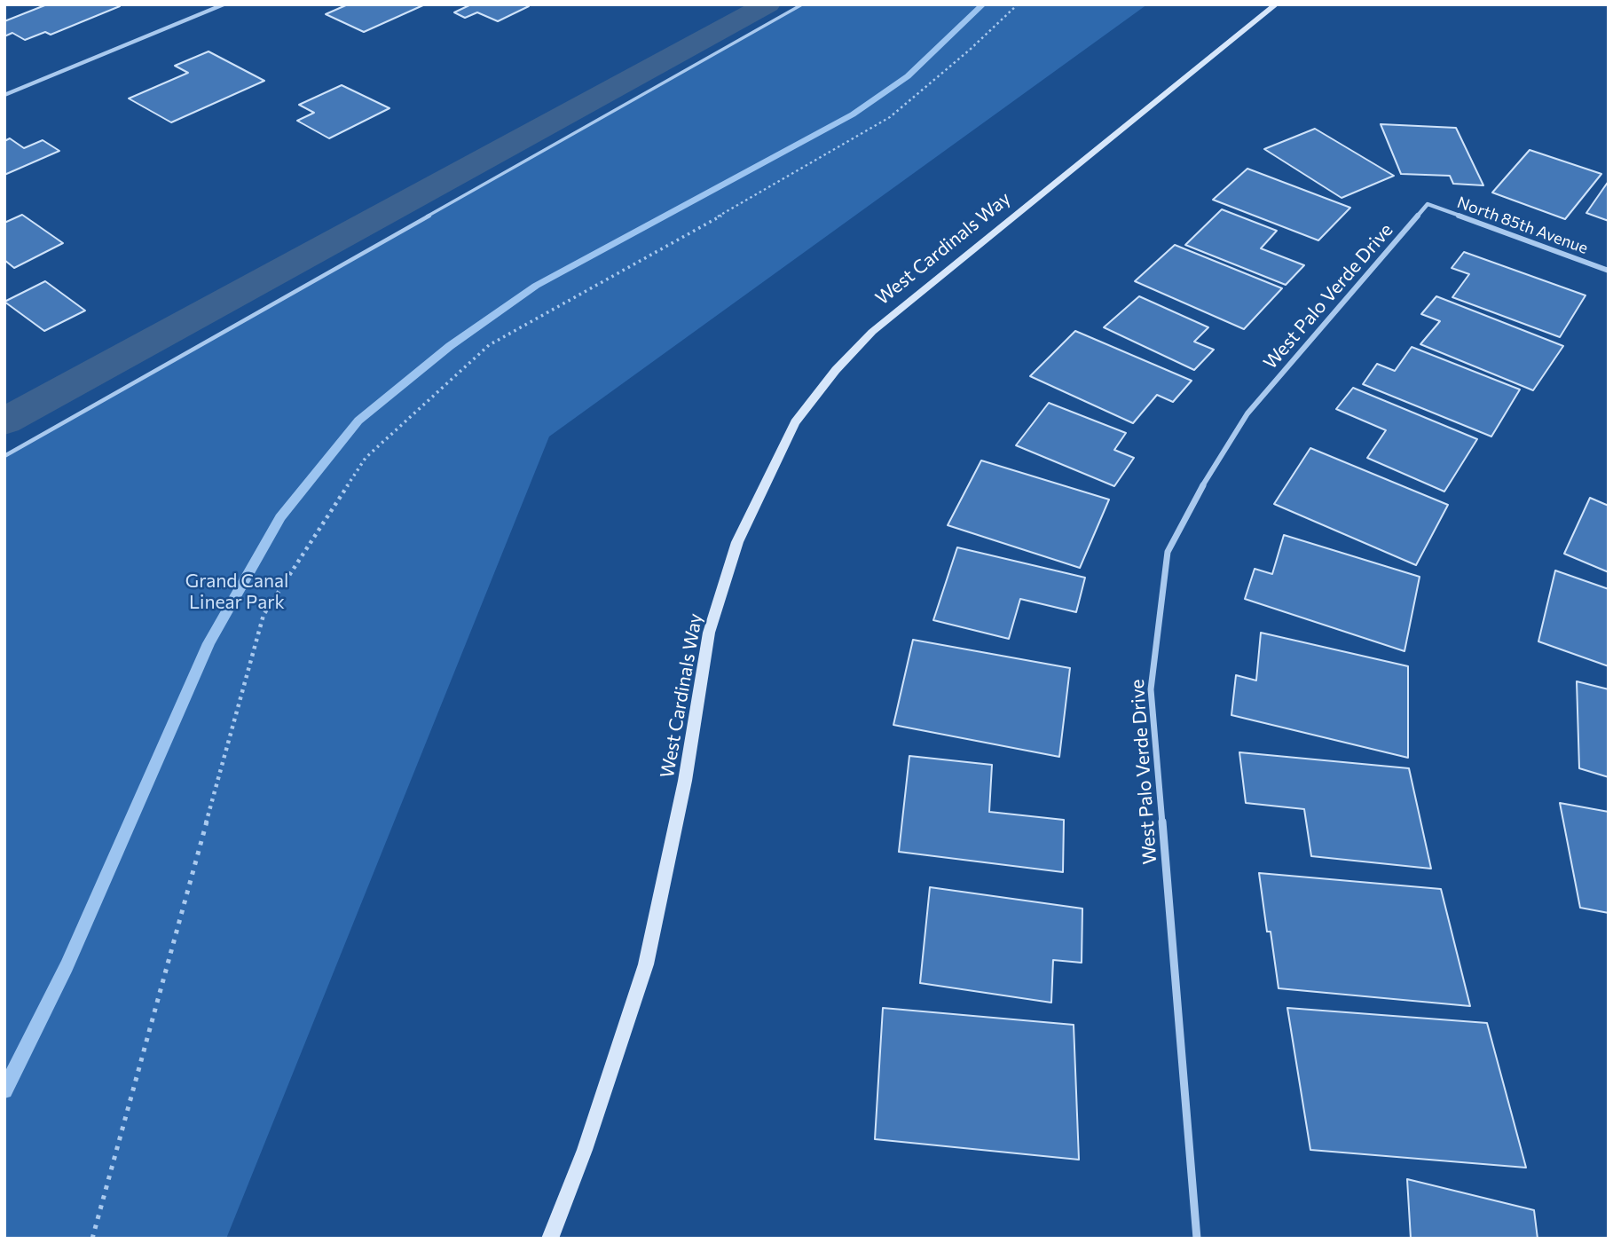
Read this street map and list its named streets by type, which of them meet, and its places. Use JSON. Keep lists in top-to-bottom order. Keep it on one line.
{"streets":{"main road":["West Cardinals Way"],"street":["North 85th Avenue","West Palo Verde Drive"]},"crossings":[["North 85th Avenue","West Palo Verde Drive"]],"parks":["Grand Canal Linear Park"]}
